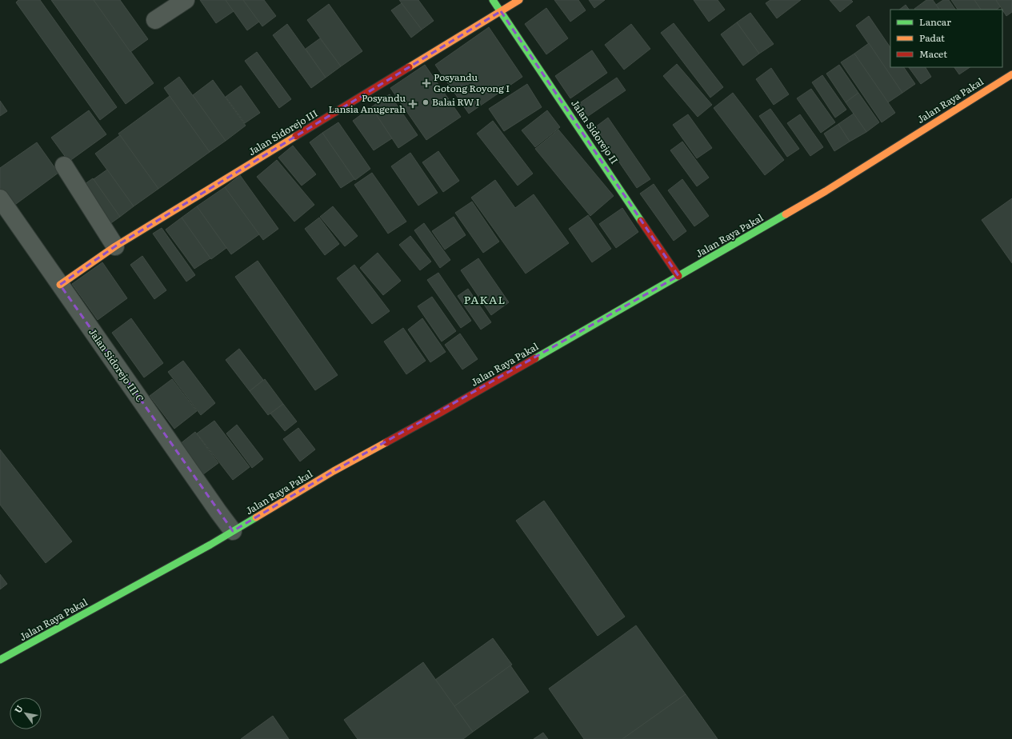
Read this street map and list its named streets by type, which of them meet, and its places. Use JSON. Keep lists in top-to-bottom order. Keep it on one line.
{"streets":{"main road":["Jalan Raya Pakal","Jalan Sidorejo II","Jalan Sidorejo III"],"street":["Jalan Sidorejo III C"]},"crossings":[["Jalan Raya Pakal","Jalan Sidorejo II"],["Jalan Raya Pakal","Jalan Sidorejo III C"],["Jalan Sidorejo II","Jalan Sidorejo III"],["Jalan Sidorejo III","Jalan Sidorejo III C"]],"districts":["PAKAL"],"places":{"health":["Posyandu Gotong Royong I","Posyandu Lansia Anugerah"],"other":["Balai RW I"]},"legend":["Lancar","Padat","Macet"],"north":"top left"}
